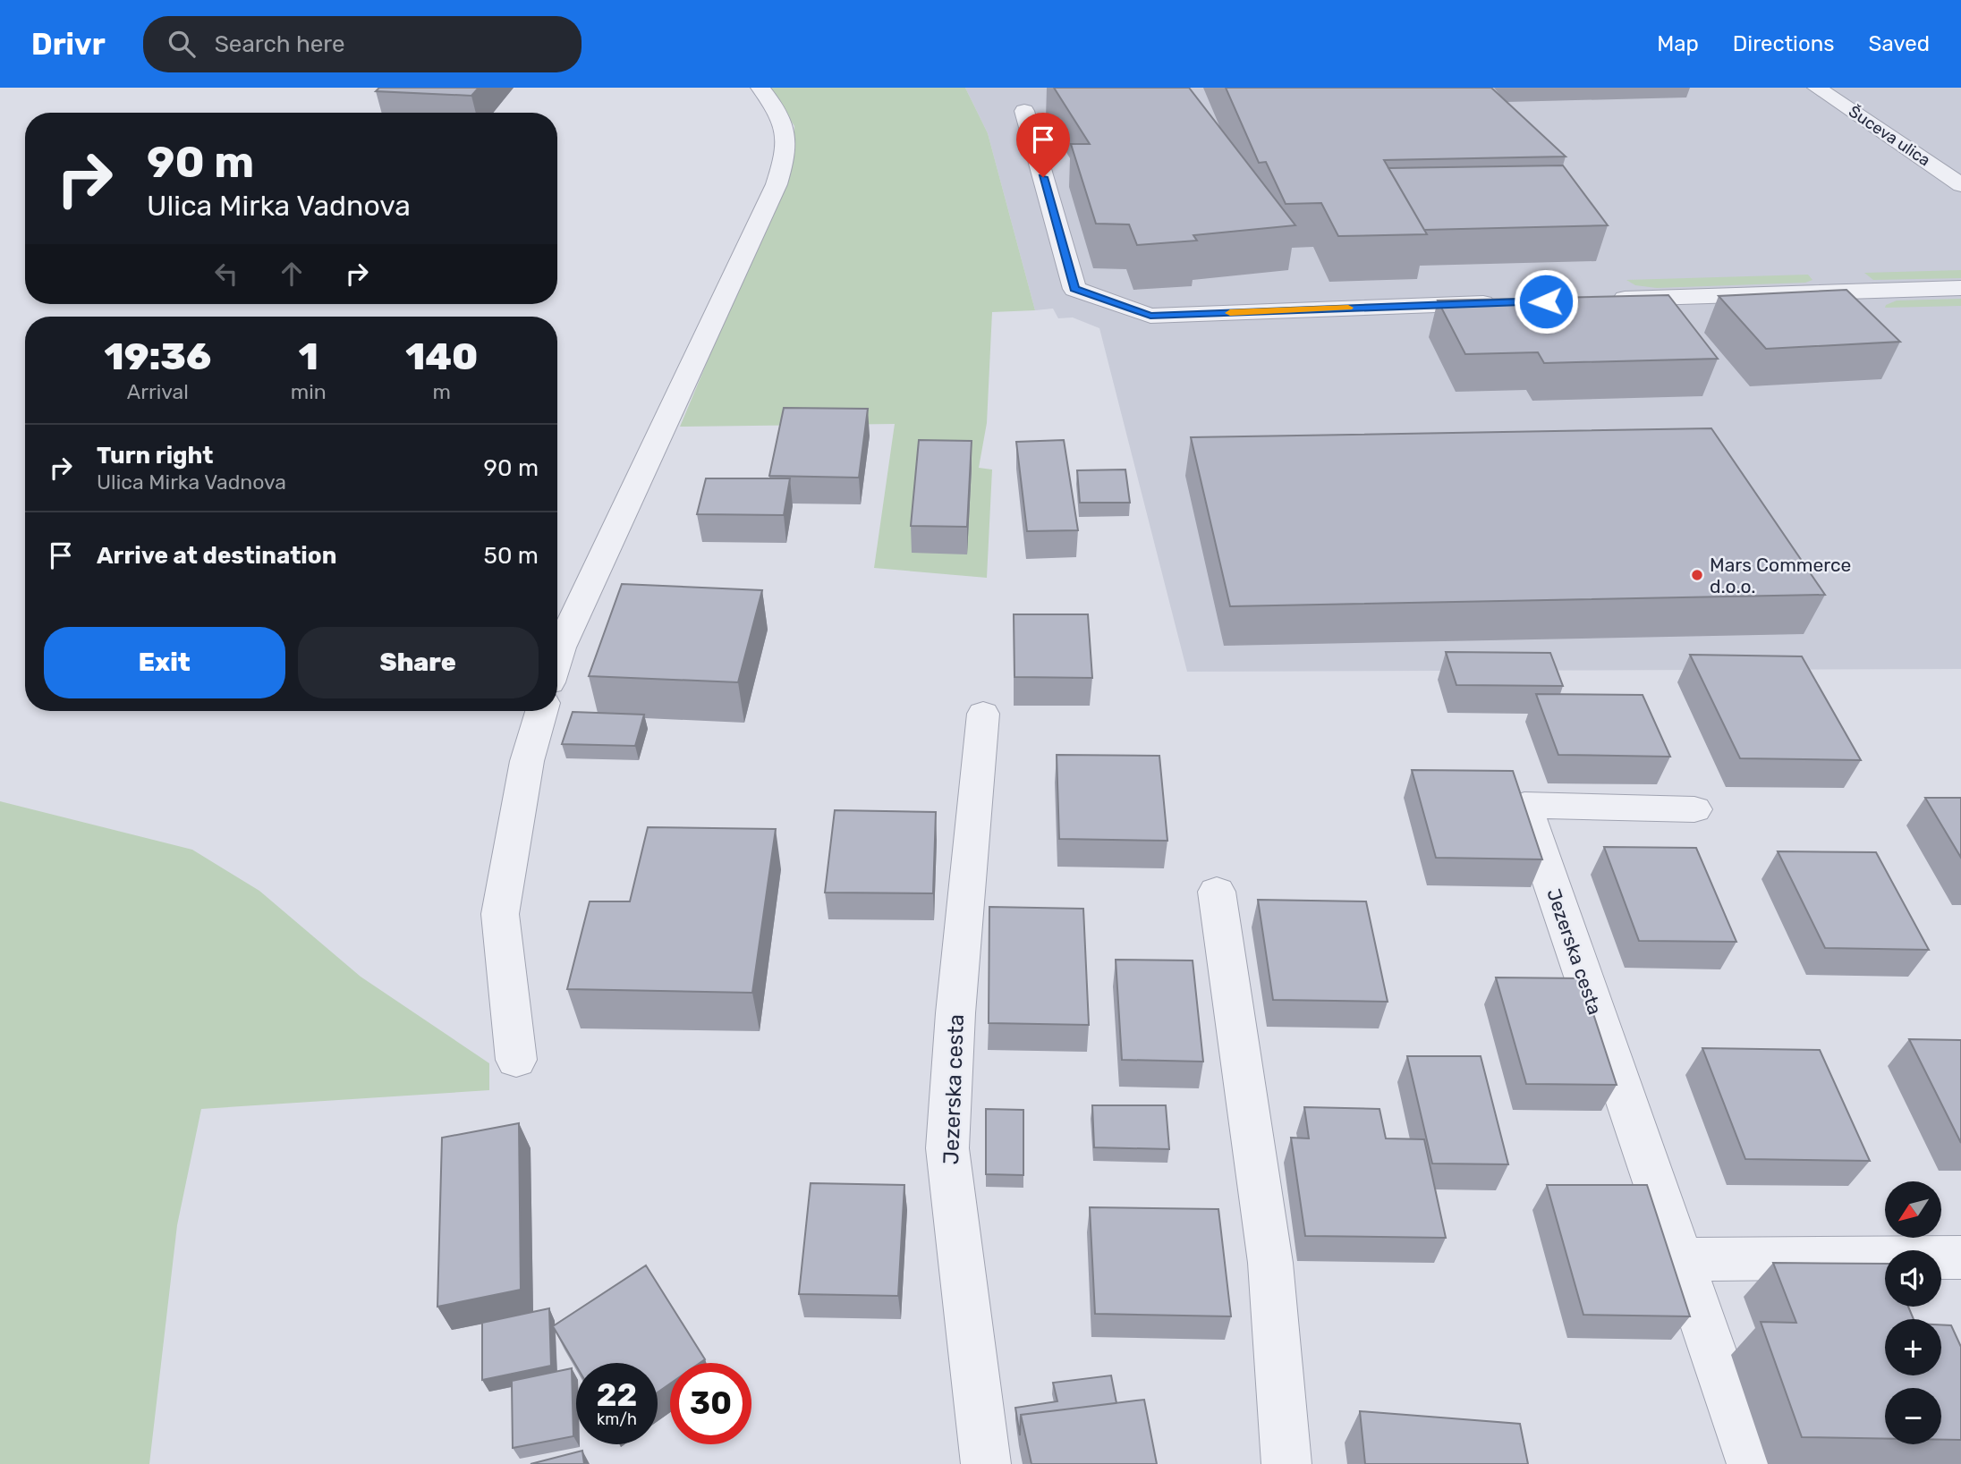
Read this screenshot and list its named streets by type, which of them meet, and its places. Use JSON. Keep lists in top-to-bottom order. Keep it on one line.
{"streets":{"street":["Šuceva ulica","Jezerska cesta"]},"places":["Mars Commerce d.o.o."],"north":"bottom left","page":{"header":"Drivr","search":"Search here","nav":["Map","Directions","Saved"],"turn":["90 m","Ulica Mirka Vadnova"],"eta":["19:36","Arrival","1","min","140","m"],"list":[{"name":"Turn right","note":"Ulica Mirka Vadnova","value":"90 m"},{"name":"Arrive at destination","value":"50 m"}],"buttons":["Exit","Share"],"map_buttons":["+","−"],"speed":"22 km/h","limit":"30"}}
